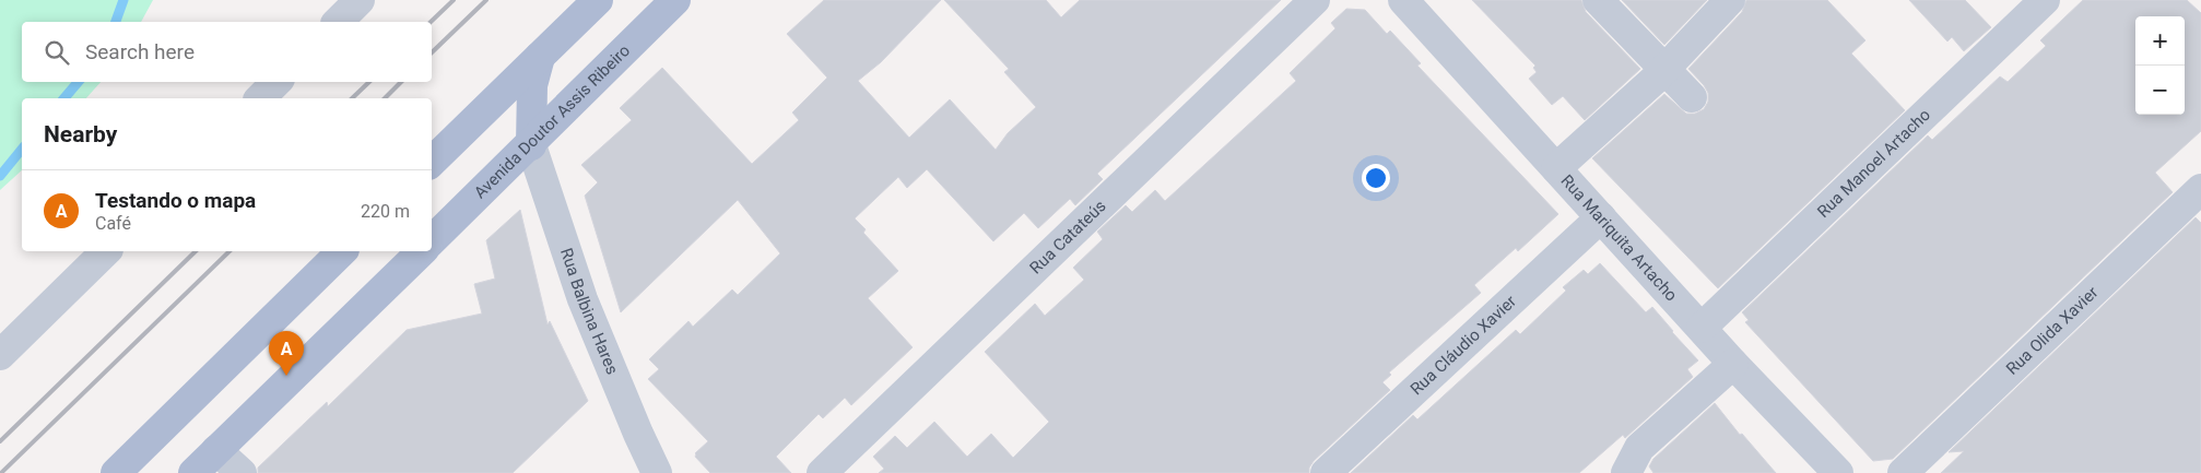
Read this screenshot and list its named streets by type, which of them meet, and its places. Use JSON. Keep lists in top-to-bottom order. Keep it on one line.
{"streets":{"main road":["Avenida Doutor Assis Ribeiro"],"street":["Rua Manoel Artacho","Rua Catateús","Rua Mariquita Artacho","Rua Balbina Hares","Rua Olida Xavier","Rua Cláudio Xavier"]},"crossings":[["Avenida Doutor Assis Ribeiro","Rua Balbina Hares"],["Rua Manoel Artacho","Rua Mariquita Artacho"],["Rua Mariquita Artacho","Rua Cláudio Xavier"]],"page":{"map_buttons":["+","−"],"search":"Search here","heading":"Nearby","list":[{"mark":"A","name":"Testando o mapa","note":"Café","value":"220 m"}],"pins":"A"}}
